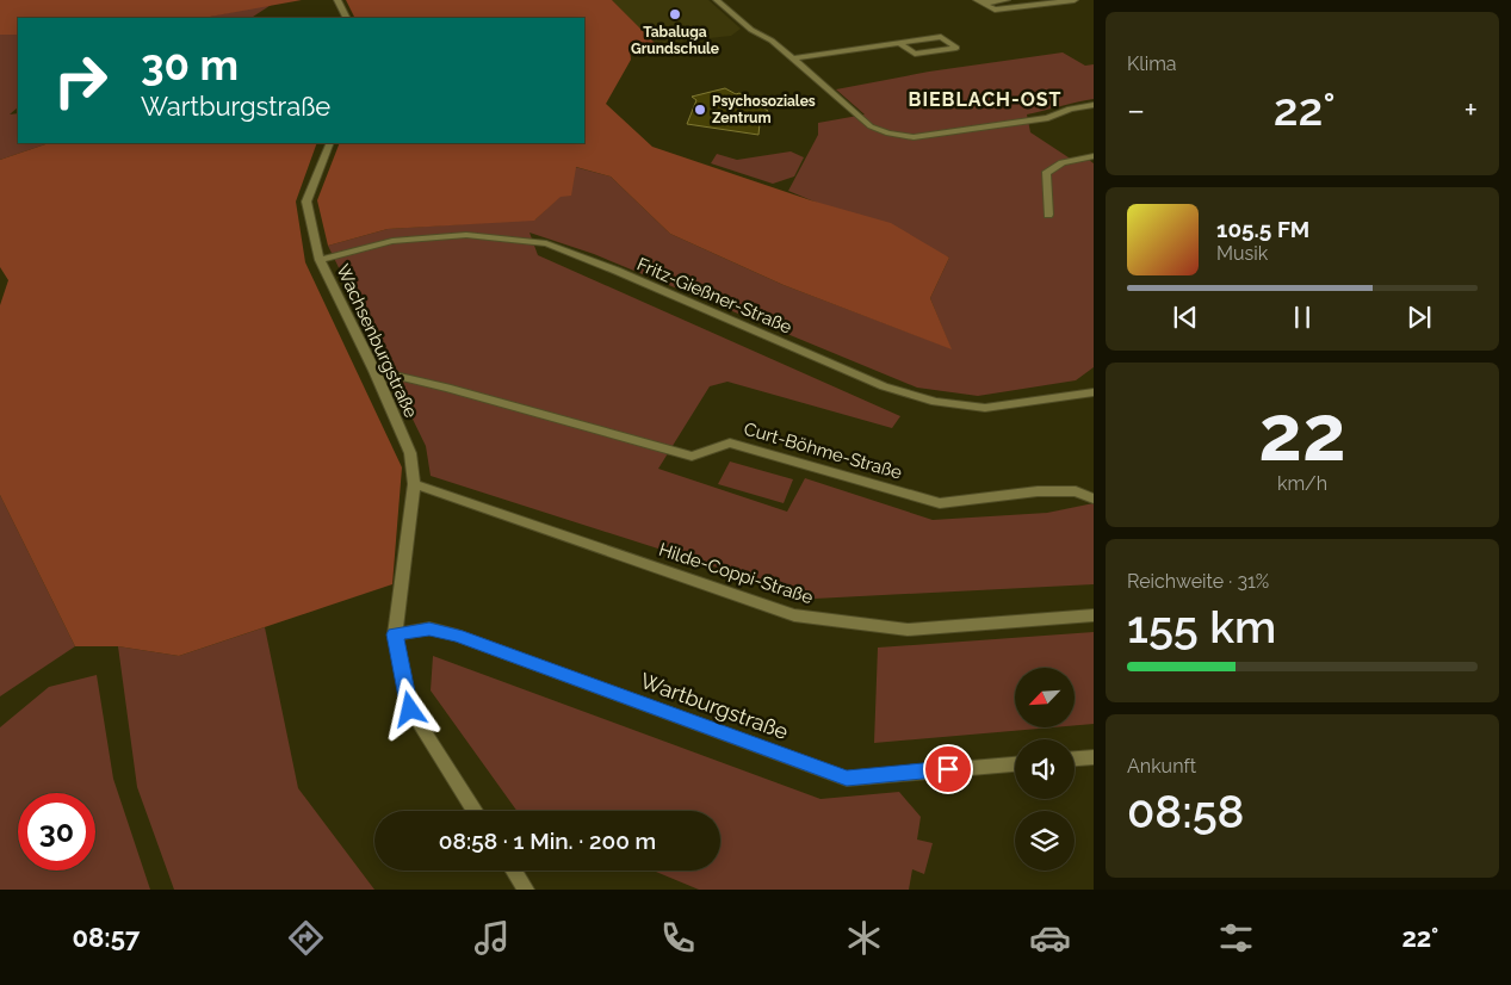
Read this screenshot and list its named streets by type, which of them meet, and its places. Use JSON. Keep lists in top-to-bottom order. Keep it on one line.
{"streets":{"street":["Fritz-Gießner-Straße","Wachsenburgstraße","Curt-Böhme-Straße","Hilde-Coppi-Straße","Wartburgstraße"]},"crossings":[["Fritz-Gießner-Straße","Wachsenburgstraße"],["Wachsenburgstraße","Curt-Böhme-Straße"],["Wachsenburgstraße","Hilde-Coppi-Straße"],["Wachsenburgstraße","Wartburgstraße"]],"districts":["BIEBLACH-OST"],"places":["Tabaluga Grundschule","Psychosoziales Zentrum"],"north":"bottom left","page":{"tile":["Klima",["22","km/h"],["Reichweite · 31%","155 km"],["Ankunft","08:58"]],"turn":["30 m","Wartburgstraße"],"heat":["−","22°","+"],"song":["105.5 FM","Musik"],"limit":"30","trip":"08:58 · 1 Min. · 200 m","tabs":["08:57","22°"]}}
